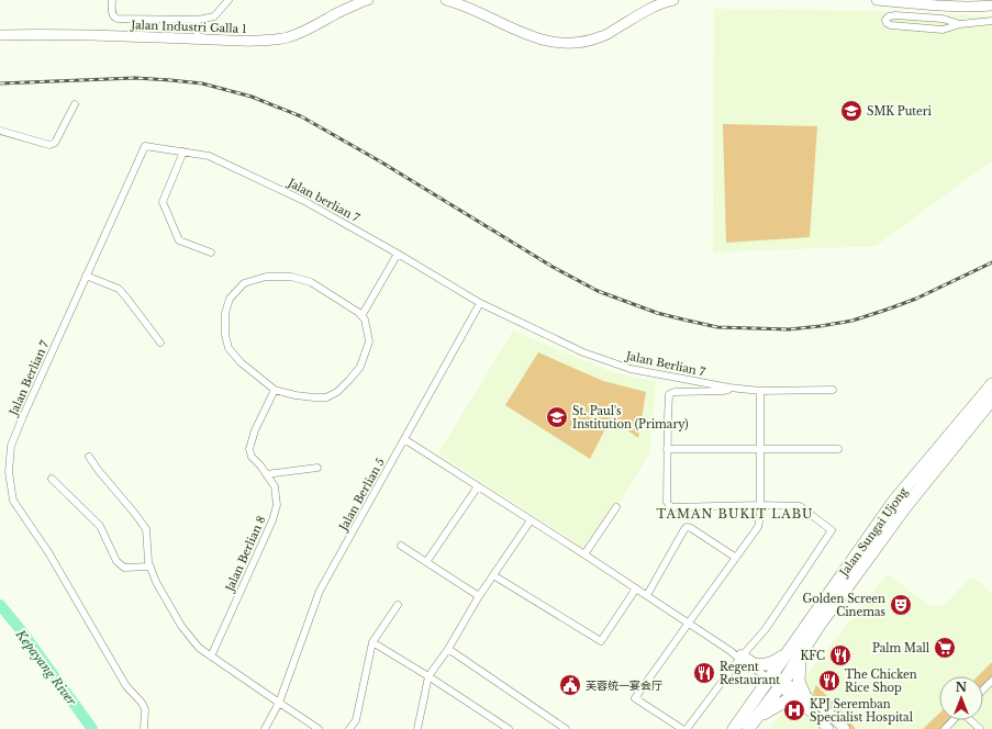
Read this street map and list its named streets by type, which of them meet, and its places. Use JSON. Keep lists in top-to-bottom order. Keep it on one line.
{"streets":{"highway":["Jalan Sungai Ujong"],"main road":["Jalan Industri Galla 1"],"street":["Jalan berlian 7","Jalan Berlian 7","Jalan Berlian 5","Jalan Berlian 8"]},"crossings":[["Jalan berlian 7","Jalan Berlian 7"],["Jalan berlian 7","Jalan Berlian 5"],["Jalan Berlian 7","Jalan Berlian 5"]],"districts":["TAMAN BUKIT LABU"],"water":["Kepayang River"],"places":{"school or university":["SMK Puteri","St. Paul's Institution (Primary)"],"theatre":["Golden Screen Cinemas"],"supermarket":["Palm Mall"],"restaurant":["KFC","Regent Restaurant","The Chicken Rice Shop"],"public building":["芙蓉统一宴会厅"],"hospital":["KPJ Seremban Specialist Hospital"]},"north":"top"}
